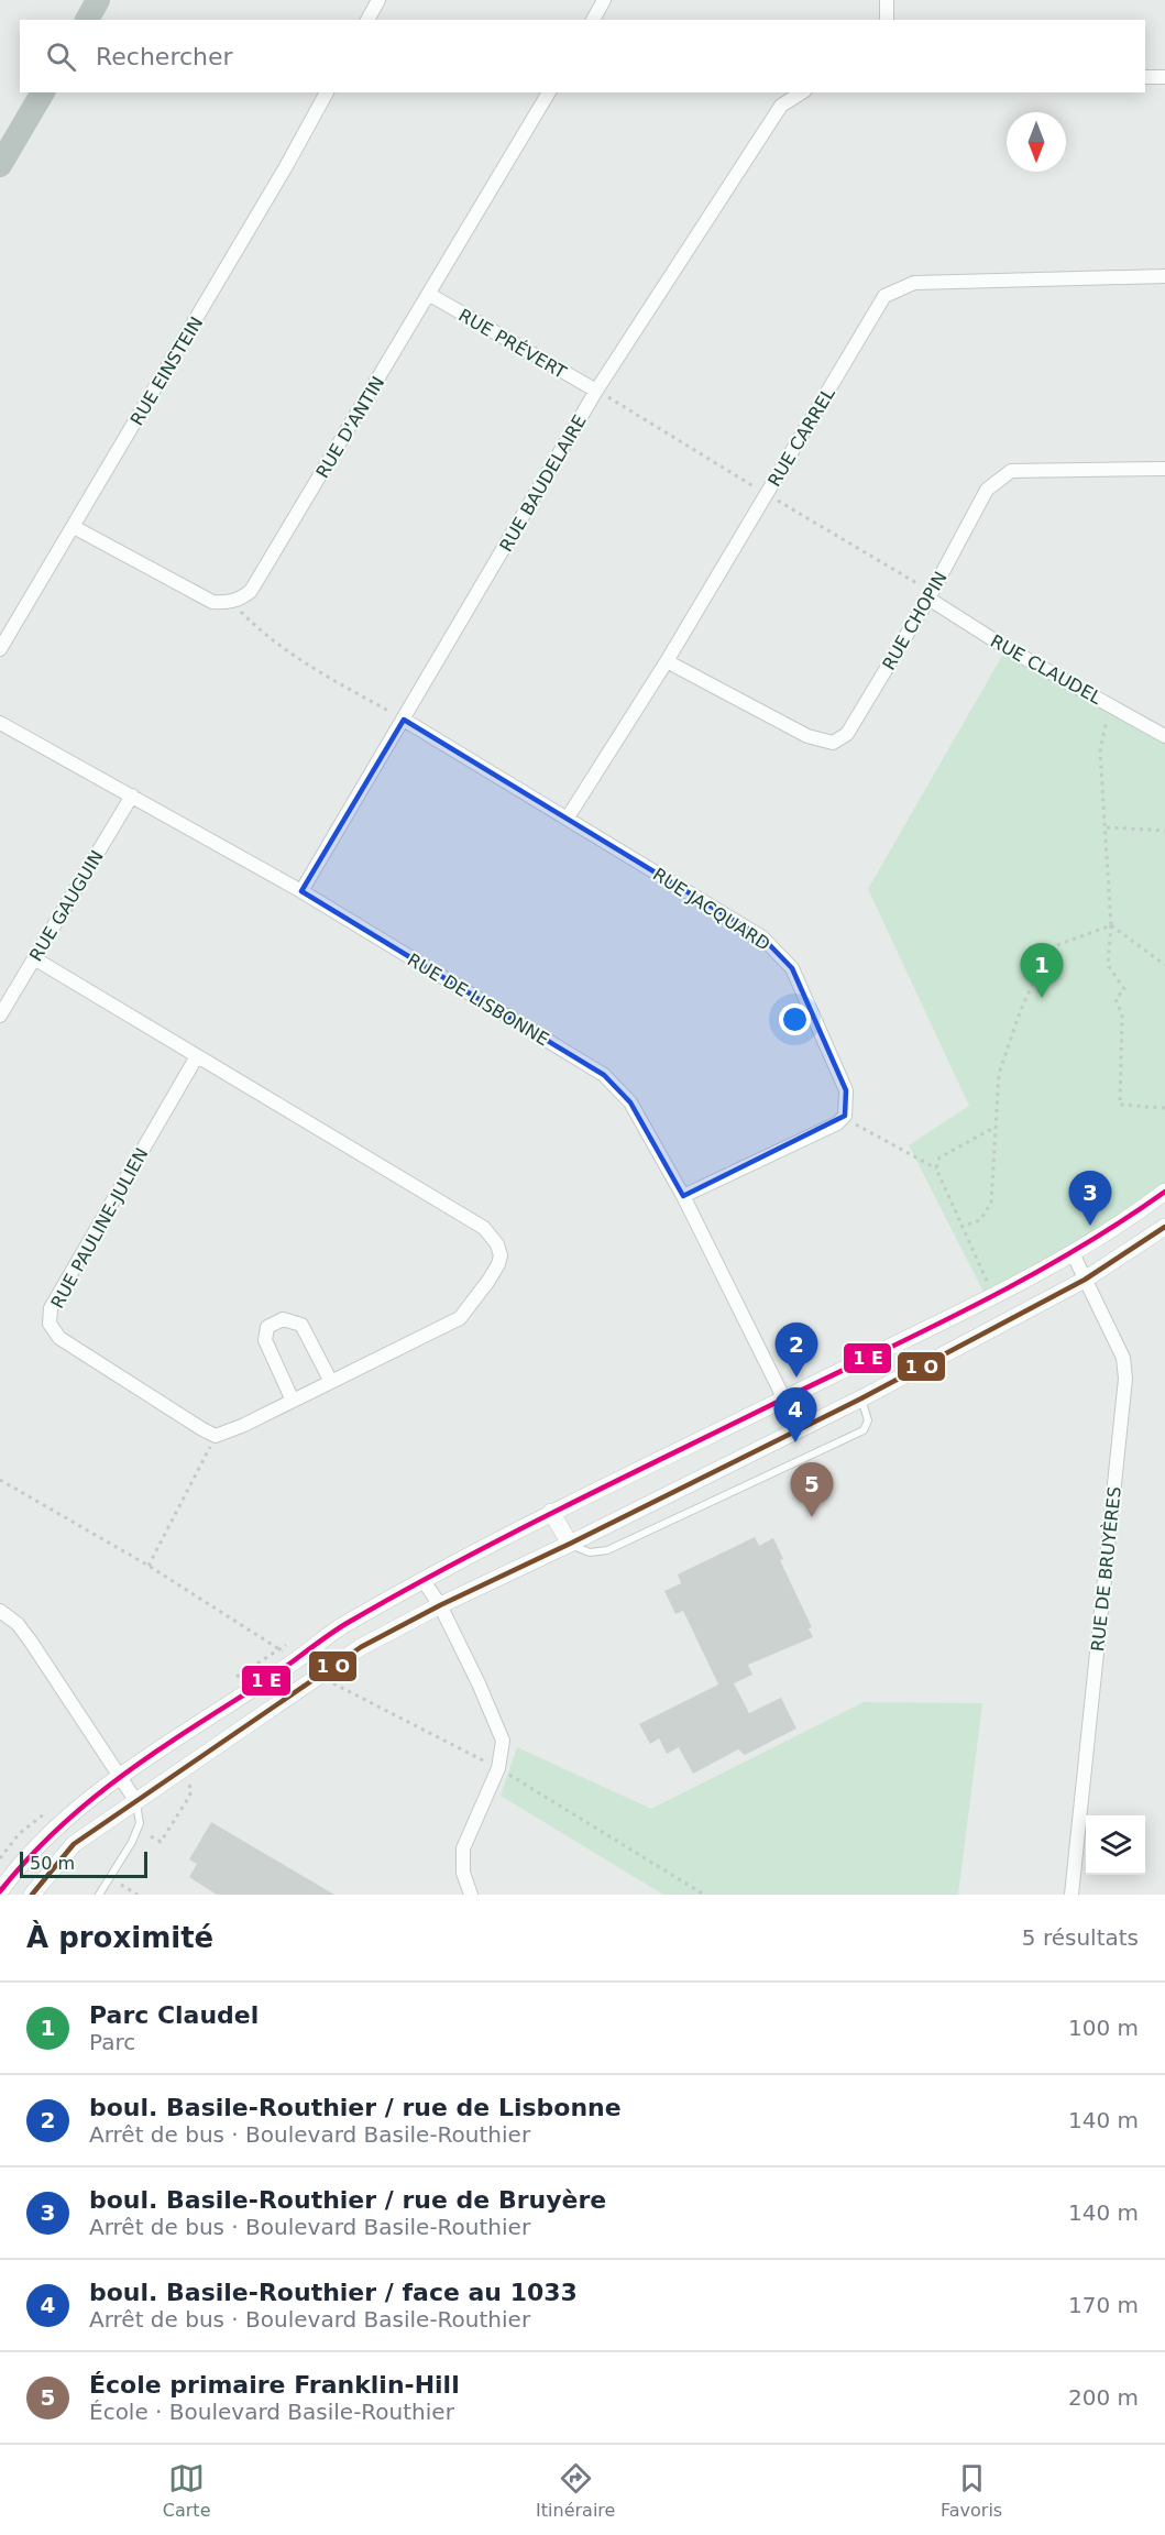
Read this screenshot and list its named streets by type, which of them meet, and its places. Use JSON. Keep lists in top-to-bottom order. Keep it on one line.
{"streets":{"street":["RUE PRÉVERT","RUE EINSTEIN","RUE D'ANTIN","RUE CARREL","RUE BAUDELAIRE","RUE CHOPIN","RUE CLAUDEL","RUE GAUGUIN","RUE JACQUARD","RUE DE LISBONNE","RUE PAULINE-JULIEN","RUE DE BRUYÈRES"]},"crossings":[["RUE PRÉVERT","RUE D'ANTIN"],["RUE PRÉVERT","RUE BAUDELAIRE"],["RUE CARREL","RUE CHOPIN"],["RUE CARREL","RUE JACQUARD"],["RUE BAUDELAIRE","RUE JACQUARD"],["RUE BAUDELAIRE","RUE DE LISBONNE"],["RUE CHOPIN","RUE CLAUDEL"],["RUE GAUGUIN","RUE DE LISBONNE"]],"scale_bar":"50 m","north":"bottom","page":{"search":"Rechercher","pins":["1","3","2","4","5"],"scale":"50 m","heading":["À proximité","5 résultats"],"list":[{"mark":"1","name":"Parc Claudel","note":"Parc","value":"100 m"},{"mark":"2","name":"boul. Basile-Routhier / rue de Lisbonne","note":"Arrêt de bus · Boulevard Basile-Routhier","value":"140 m"},{"mark":"3","name":"boul. Basile-Routhier / rue de Bruyère","note":"Arrêt de bus · Boulevard Basile-Routhier","value":"140 m"},{"mark":"4","name":"boul. Basile-Routhier / face au 1033","note":"Arrêt de bus · Boulevard Basile-Routhier","value":"170 m"},{"mark":"5","name":"École primaire Franklin-Hill","note":"École · Boulevard Basile-Routhier","value":"200 m"}],"nav":["Carte","Itinéraire","Favoris"]}}
